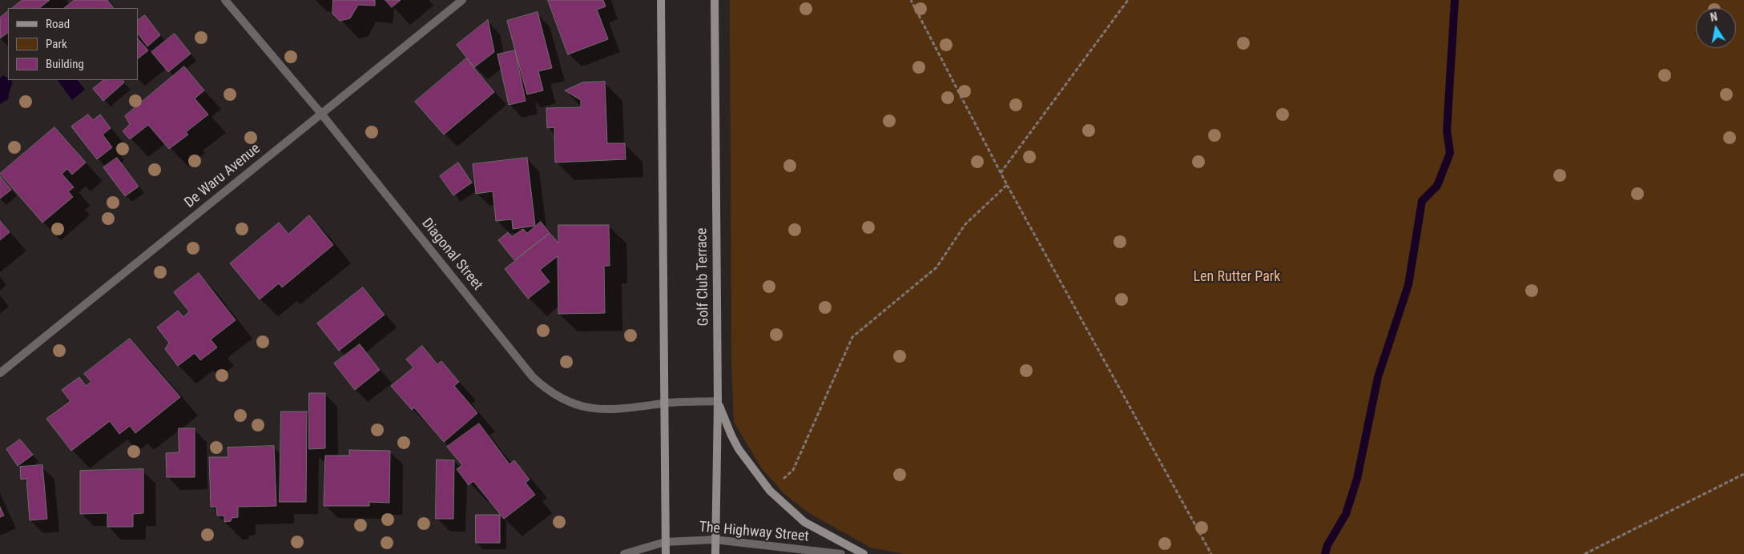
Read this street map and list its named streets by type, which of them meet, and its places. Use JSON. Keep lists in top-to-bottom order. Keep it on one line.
{"streets":{"street":["De Waru Avenue","Diagonal Street","Golf Club Terrace","The Highway Street"]},"crossings":[["De Waru Avenue","Diagonal Street"],["Diagonal Street","Golf Club Terrace"],["Golf Club Terrace","The Highway Street"]],"parks":["Len Rutter Park"],"legend":["Road","Park","Building"],"north":"top"}
